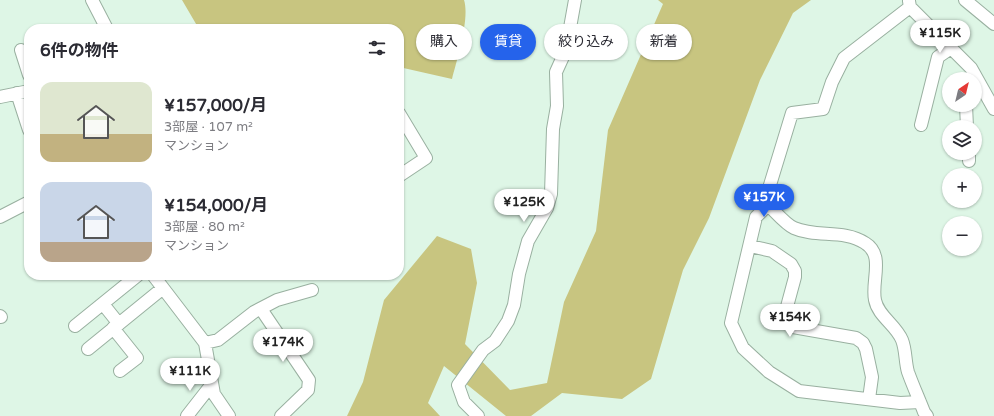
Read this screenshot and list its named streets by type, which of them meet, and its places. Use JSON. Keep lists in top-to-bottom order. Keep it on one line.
{"north":"top right","page":{"price":["¥115K","¥157K","¥125K","¥154K","¥174K","¥111K"],"chip":["購入","賃貸","絞り込み","新着"],"heading":"6件の物件","map_buttons":["+","−"],"list":[{"name":"¥157,000/月","note":"3部屋 · 107 m² · マンション"},{"name":"¥154,000/月","note":"3部屋 · 80 m² · マンション"}]}}
